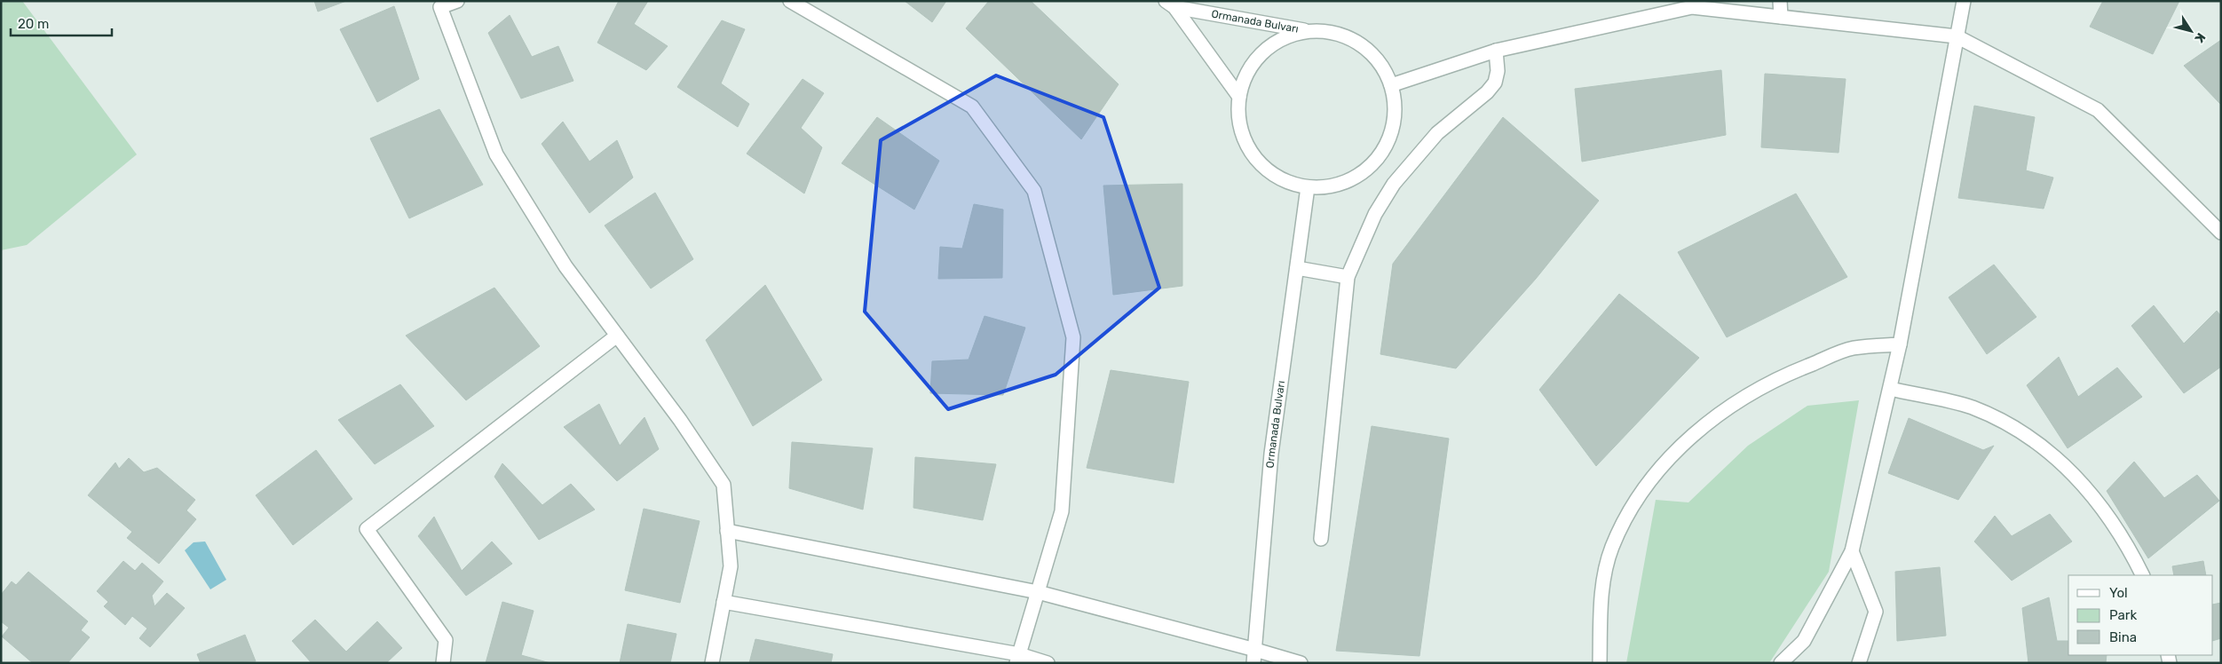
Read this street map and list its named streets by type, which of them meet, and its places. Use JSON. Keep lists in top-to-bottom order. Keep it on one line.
{"streets":{"street":["Ormanada Bulvarı"]},"legend":["Yol","Park","Bina"],"scale_bar":"20 m","north":"bottom right"}
